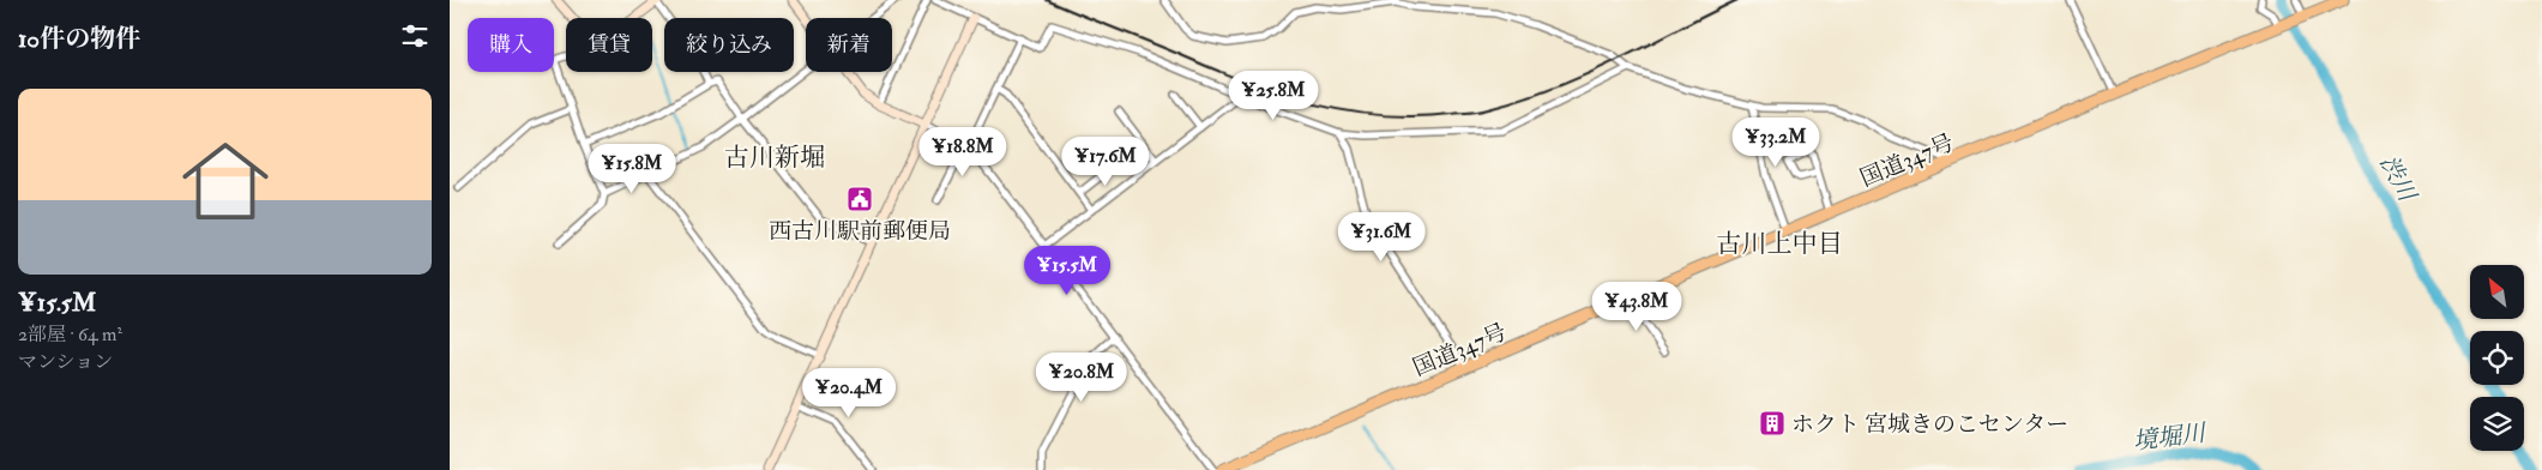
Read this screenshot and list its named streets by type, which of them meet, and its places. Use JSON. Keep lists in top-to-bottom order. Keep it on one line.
{"streets":{"highway":["国道347号"]},"districts":["古川新堀","古川上中目"],"water":["渋川","境堀川"],"places":{"public building":["西古川駅前郵便局"],"building":["ホクト 宮城きのこセンター"]},"north":"top left","page":{"heading":"10件の物件","chip":["購入","賃貸","絞り込み","新着"],"price":["¥25.8M","¥33.2M","¥18.8M","¥17.6M","¥15.8M","¥31.6M","¥15.5M","¥43.8M","¥20.8M","¥20.4M"],"list":[{"name":"¥15.5M","note":"2部屋 · 64 m² · マンション"}]}}
